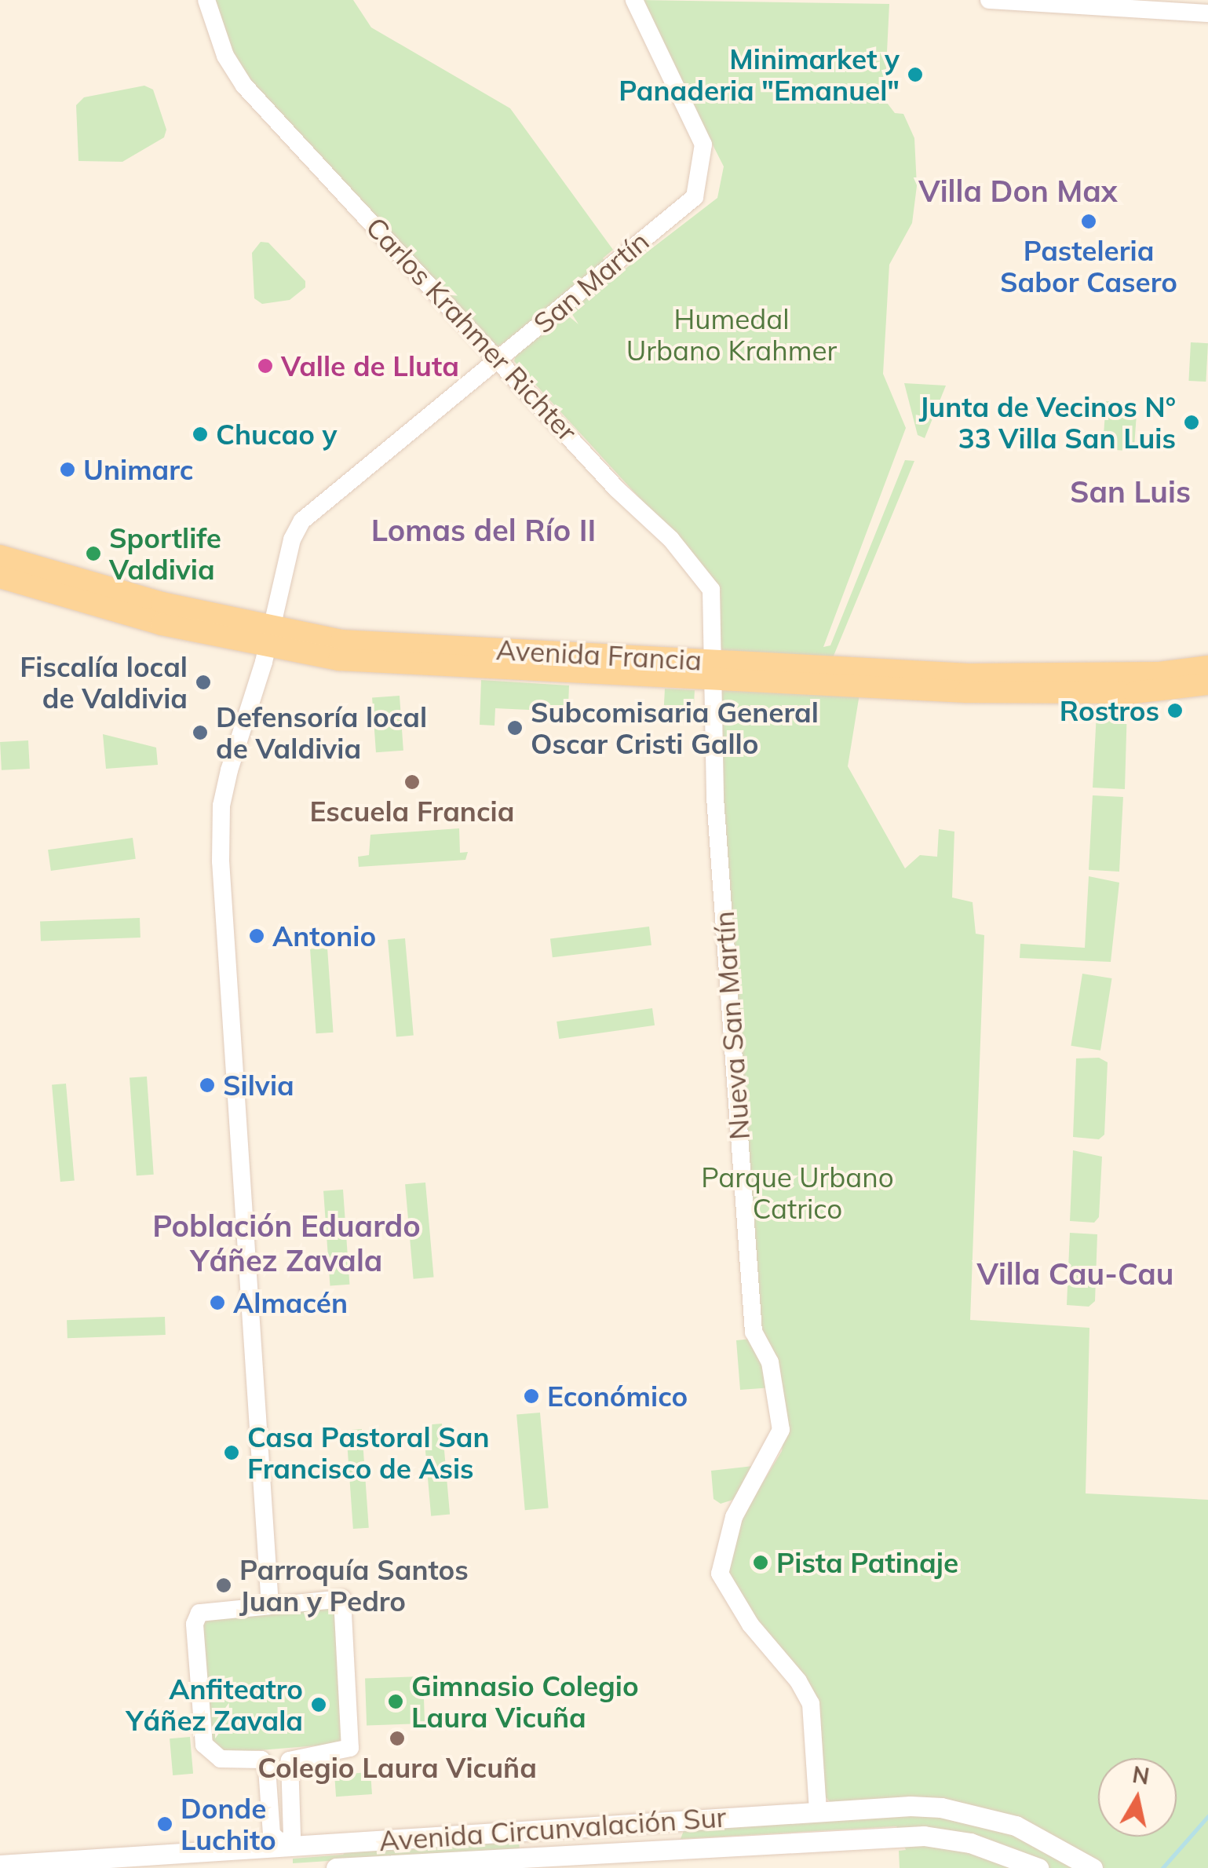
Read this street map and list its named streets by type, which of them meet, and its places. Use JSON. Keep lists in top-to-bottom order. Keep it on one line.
{"streets":{"main road":["Avenida Francia","Avenida Circunvalación Sur"],"street":["San Martín","Carlos Krahmer Richter","Nueva San Martín"]},"crossings":[["San Martín","Carlos Krahmer Richter"],["San Martín","Avenida Francia"],["Carlos Krahmer Richter","Avenida Francia"],["Carlos Krahmer Richter","Nueva San Martín"],["Avenida Francia","Nueva San Martín"],["Nueva San Martín","Avenida Circunvalación Sur"]],"districts":["Villa Don Max","San Luis","Lomas del Río II","Población Eduardo Yáñez Zavala","Villa Cau-Cau"],"parks":["Humedal Urbano Krahmer","Parque Urbano Catrico"],"places":["Minimarket y Panaderia \"Emanuel\"","Pasteleria Sabor Casero","Valle de Lluta","Junta de Vecinos N° 33 Villa San Luis","Chucao y","Unimarc","Sportlife Valdivia","Fiscalía local de Valdivia","Rostros","Subcomisaria General Oscar Cristi Gallo","Defensoría local de Valdivia","Escuela Francia","Antonio","Silvia","Almacén","Económico","Casa Pastoral San Francisco de Asis","Pista Patinaje","Parroquía Santos Juan y Pedro","Gimnasio Colegio Laura Vicuña","Anfiteatro Yáñez Zavala","Colegio Laura Vicuña","Donde Luchito"],"north":"top"}
